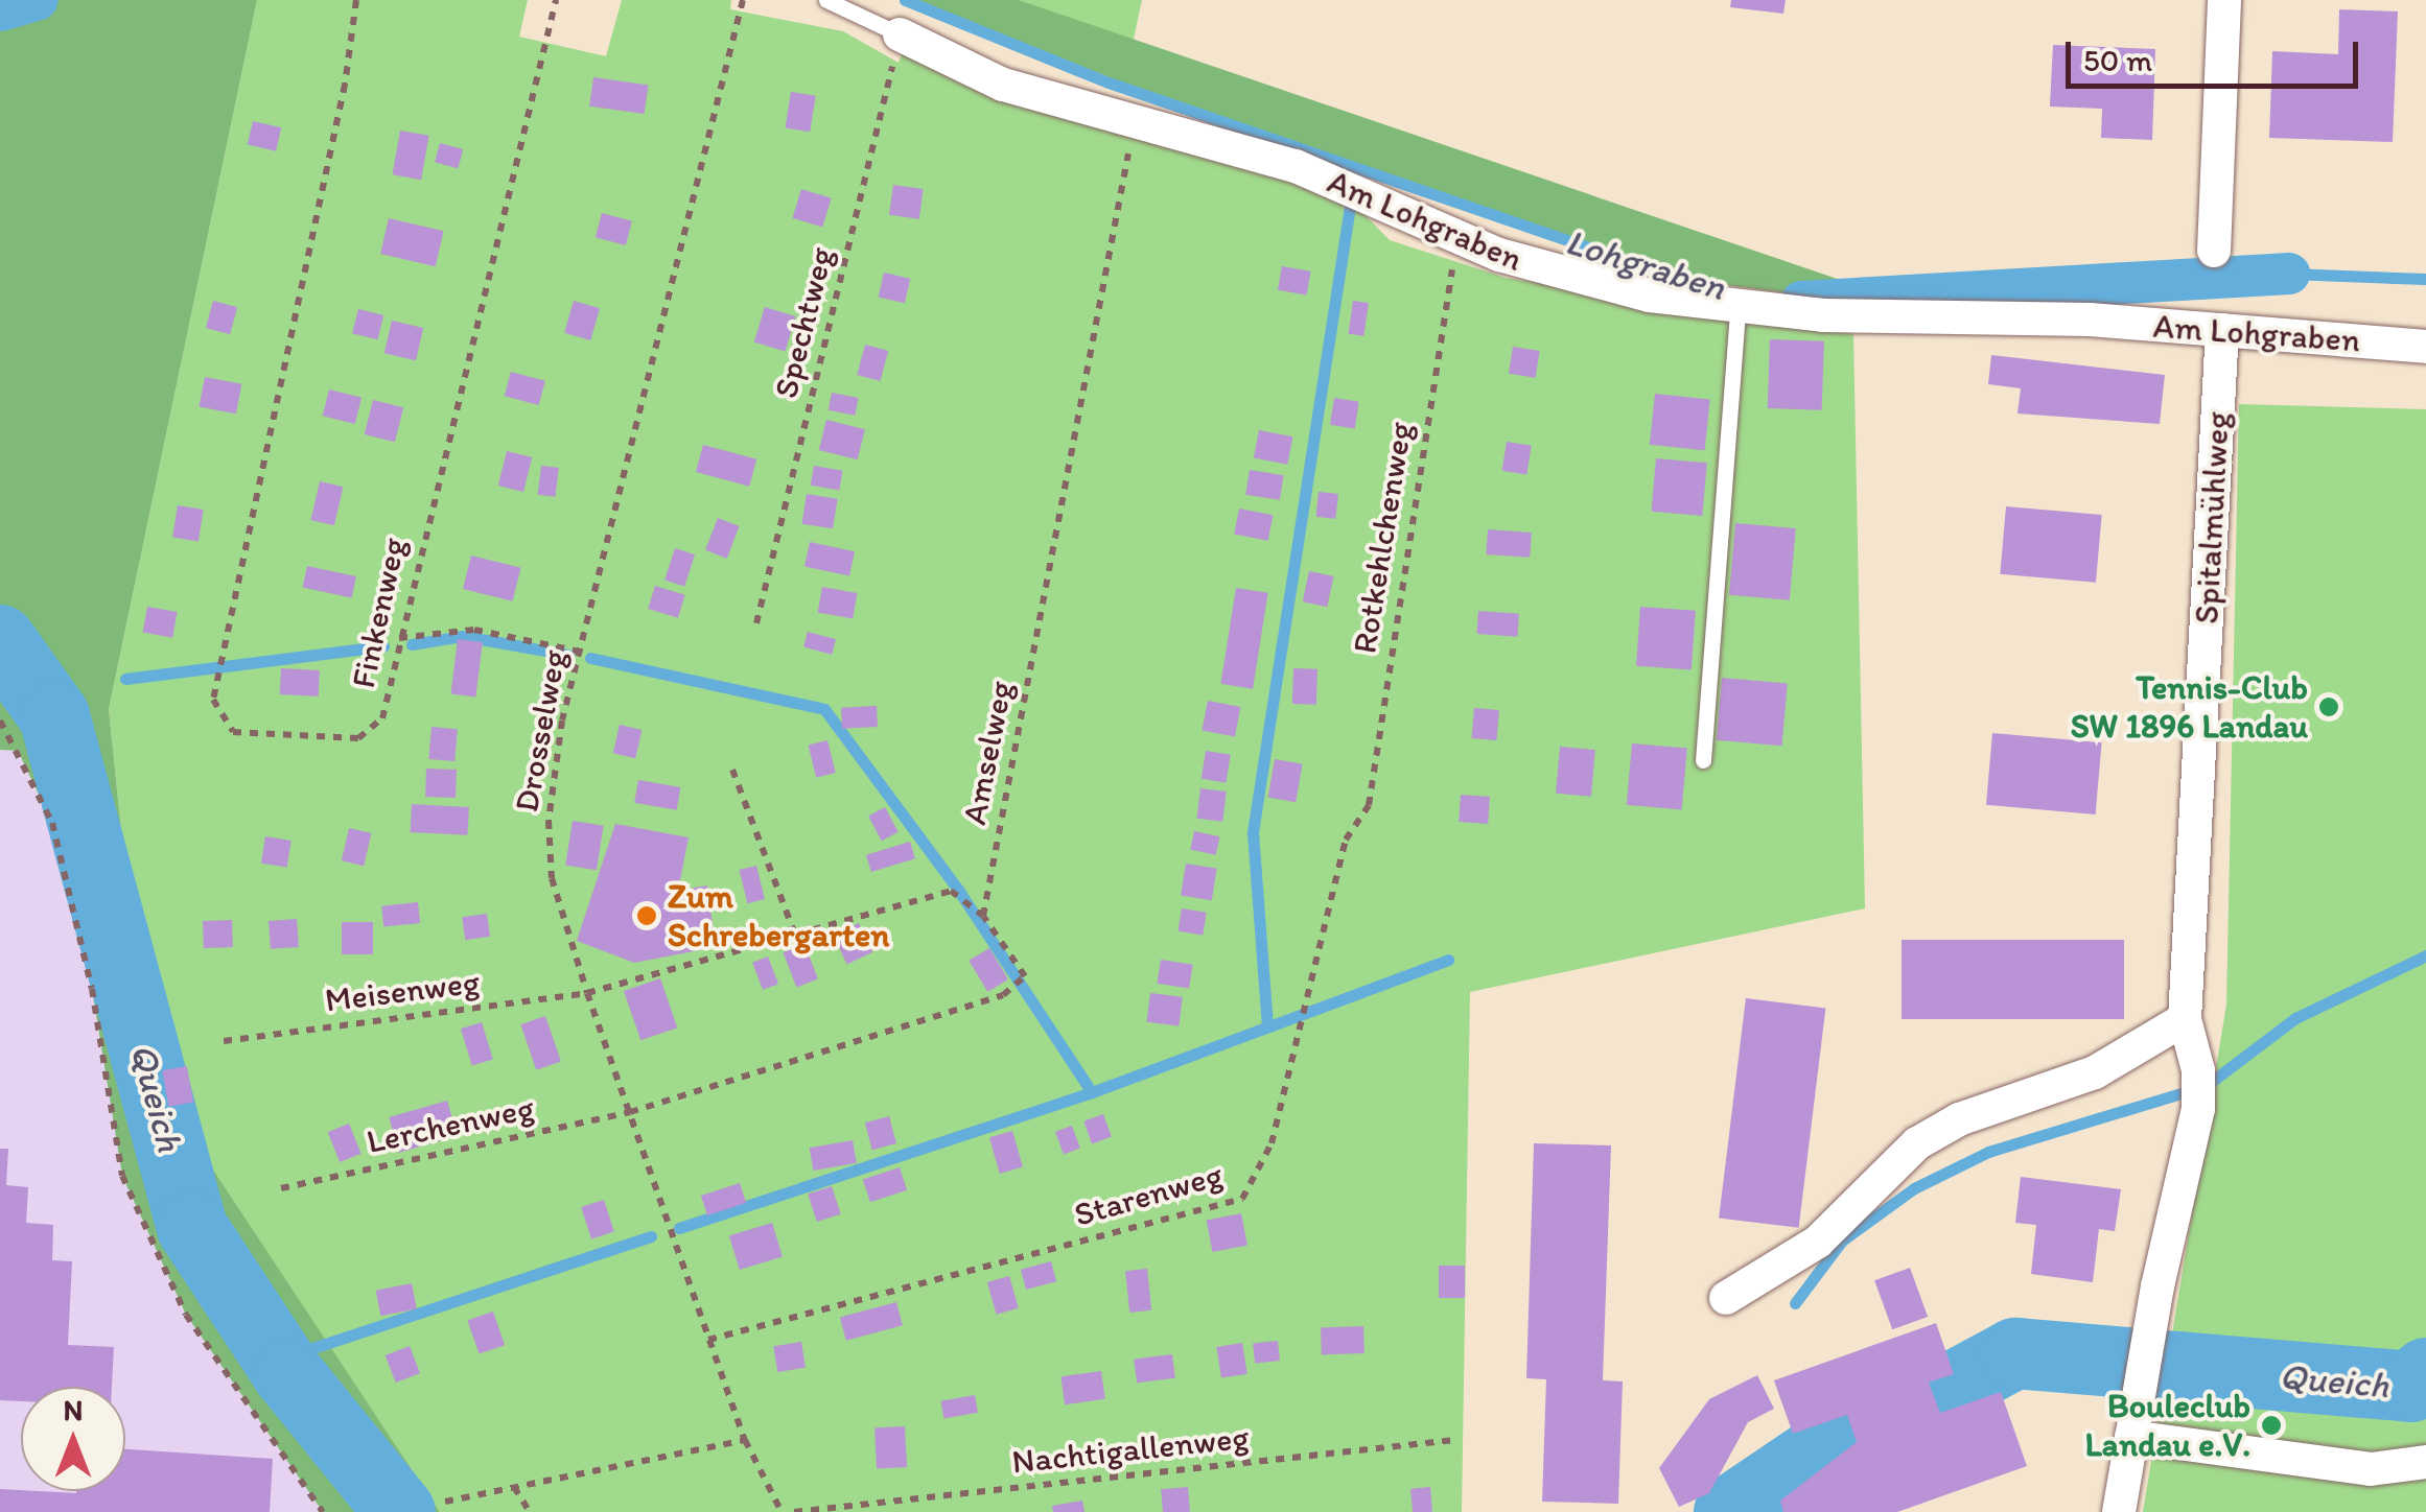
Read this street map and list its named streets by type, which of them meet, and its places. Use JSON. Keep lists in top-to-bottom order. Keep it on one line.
{"streets":{"street":["Am Lohgraben","Spitalmühlweg"],"path":["Spechtweg","Rotkehlchenweg","Finkenweg","Drosselweg","Amselweg","Meisenweg","Lerchenweg","Starenweg","Nachtigallenweg"]},"crossings":[["Am Lohgraben","Spechtweg"],["Am Lohgraben","Spitalmühlweg"],["Am Lohgraben","Rotkehlchenweg"],["Am Lohgraben","Amselweg"],["Rotkehlchenweg","Starenweg"],["Drosselweg","Meisenweg"],["Drosselweg","Lerchenweg"],["Drosselweg","Starenweg"],["Amselweg","Meisenweg"]],"water":["Lohgraben","Queich"],"places":["Tennis-Club SW 1896 Landau","Zum Schrebergarten","Bouleclub Landau e.V."],"scale_bar":"50 m","north":"top"}
